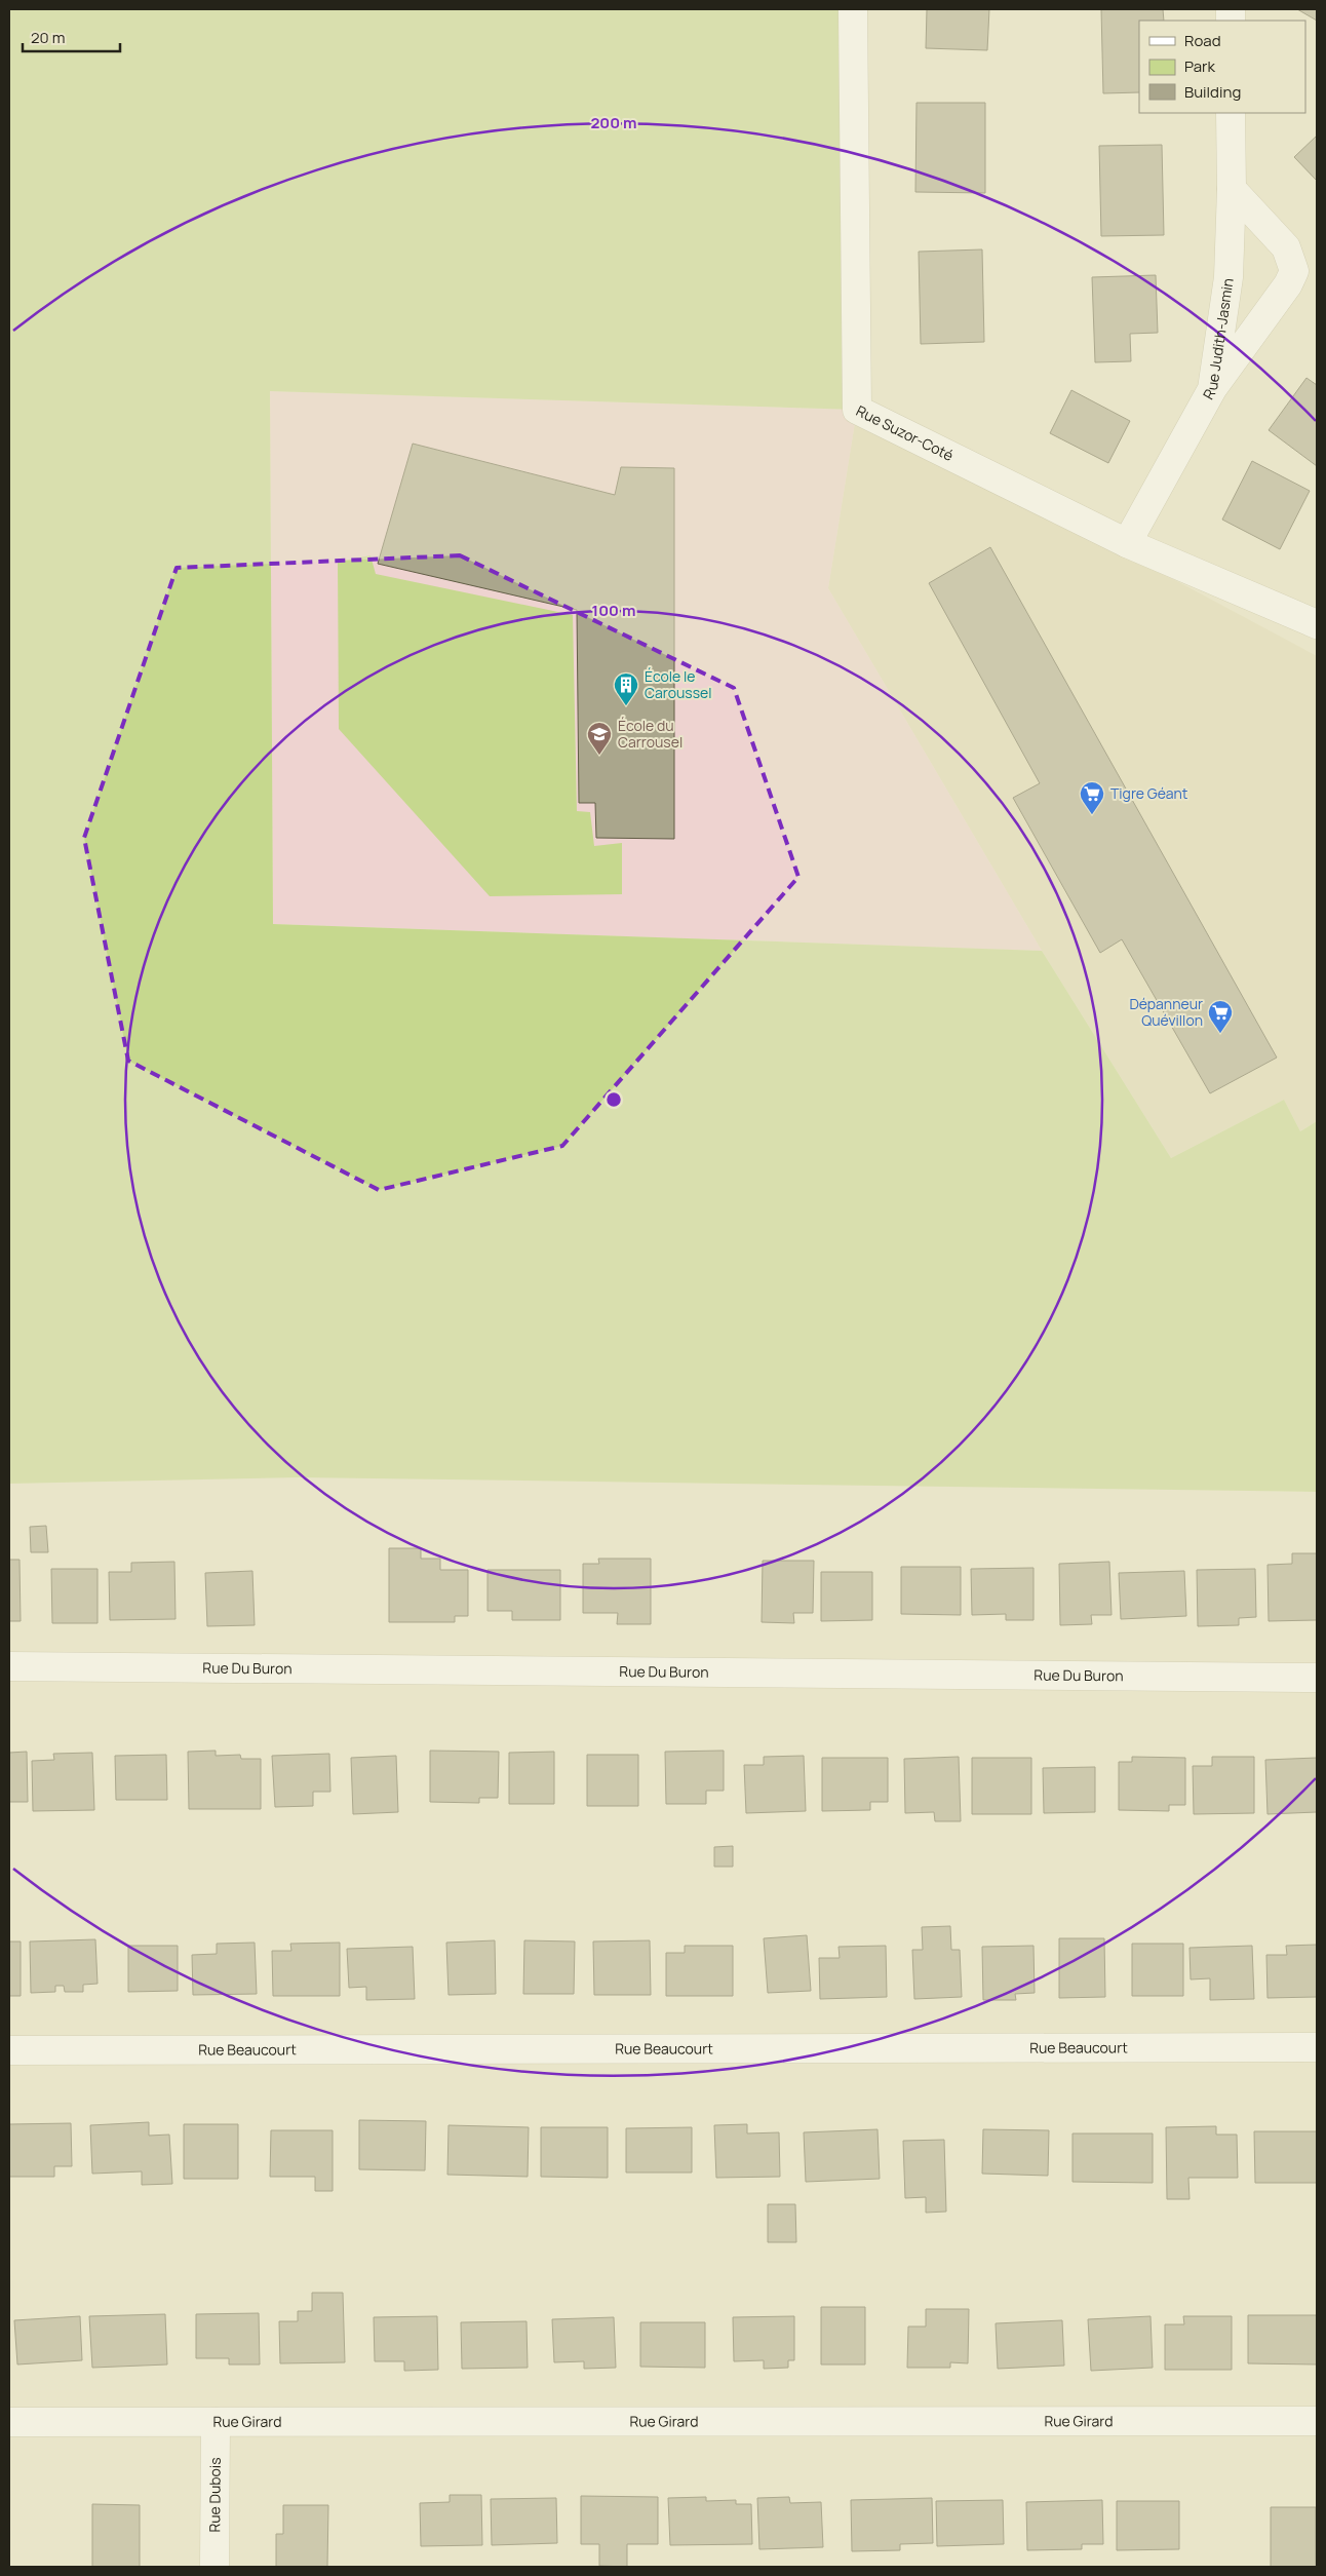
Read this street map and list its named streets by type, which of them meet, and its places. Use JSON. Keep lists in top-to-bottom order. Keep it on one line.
{"streets":{"street":["Rue Judith-Jasmin","Rue Suzor-Coté","Rue Du Buron","Rue Beaucourt","Rue Girard","Rue Dubois"]},"crossings":[["Rue Judith-Jasmin","Rue Suzor-Coté"],["Rue Girard","Rue Dubois"]],"places":{"building":["École le Caroussel"],"school or university":["École du Carrousel"],"supermarket":["Tigre Géant","Dépanneur Quévillon"]},"legend":["Road","Park","Building"],"scale_bar":"20 m","rings":["200 m","100 m"]}
